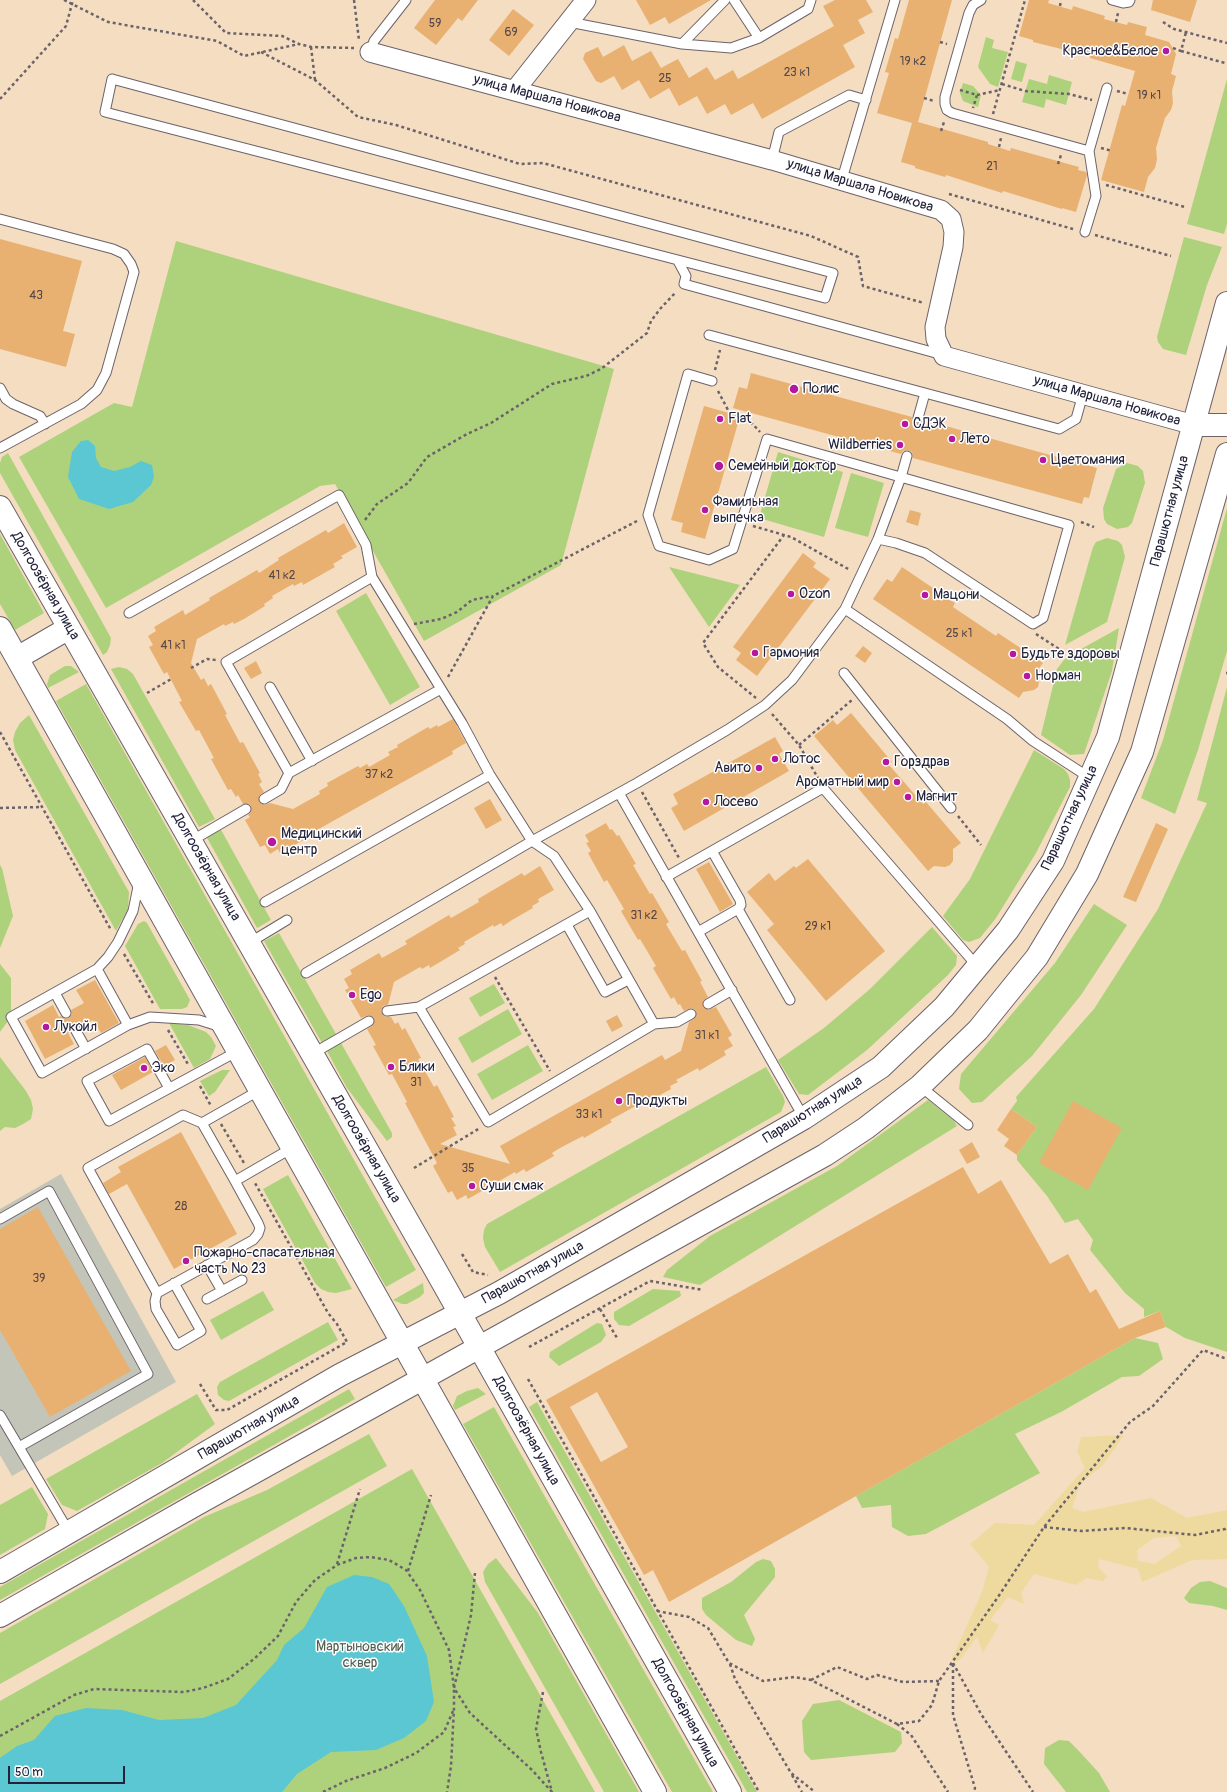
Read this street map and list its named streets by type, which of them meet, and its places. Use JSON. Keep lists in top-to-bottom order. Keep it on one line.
{"streets":{"main road":["улица Маршала Новикова","Парашютная улица","Долгоозёрная улица"]},"crossings":[["улица Маршала Новикова","Парашютная улица"],["Парашютная улица","Долгоозёрная улица"]],"parks":["Мартыновский сквер"],"places":["Красное&Белое","Полис","Flat","СДЭК","Лето","Wildberries","Цветомания","Семейный доктор","Фамильная выпечка","Ozon","Мацони","Гармония","Будьте здоровы","Норман","Лотос","Горздрав","Авито","Ароматный мир","Магнит","Лосево","Медицинский центр","Ego","Лукойл","Блики","Эко","Продукты","Суши смак","Пожарно-спасательная часть № 23"],"house_numbers":["59","69","19 к2","23 к1","25","19 к1","21","43","41 к2","25 к1","41 к1","37 к2","31 к2","29 к1","31 к1","31","33 к1","35","28","39"],"scale_bar":"50 m"}
